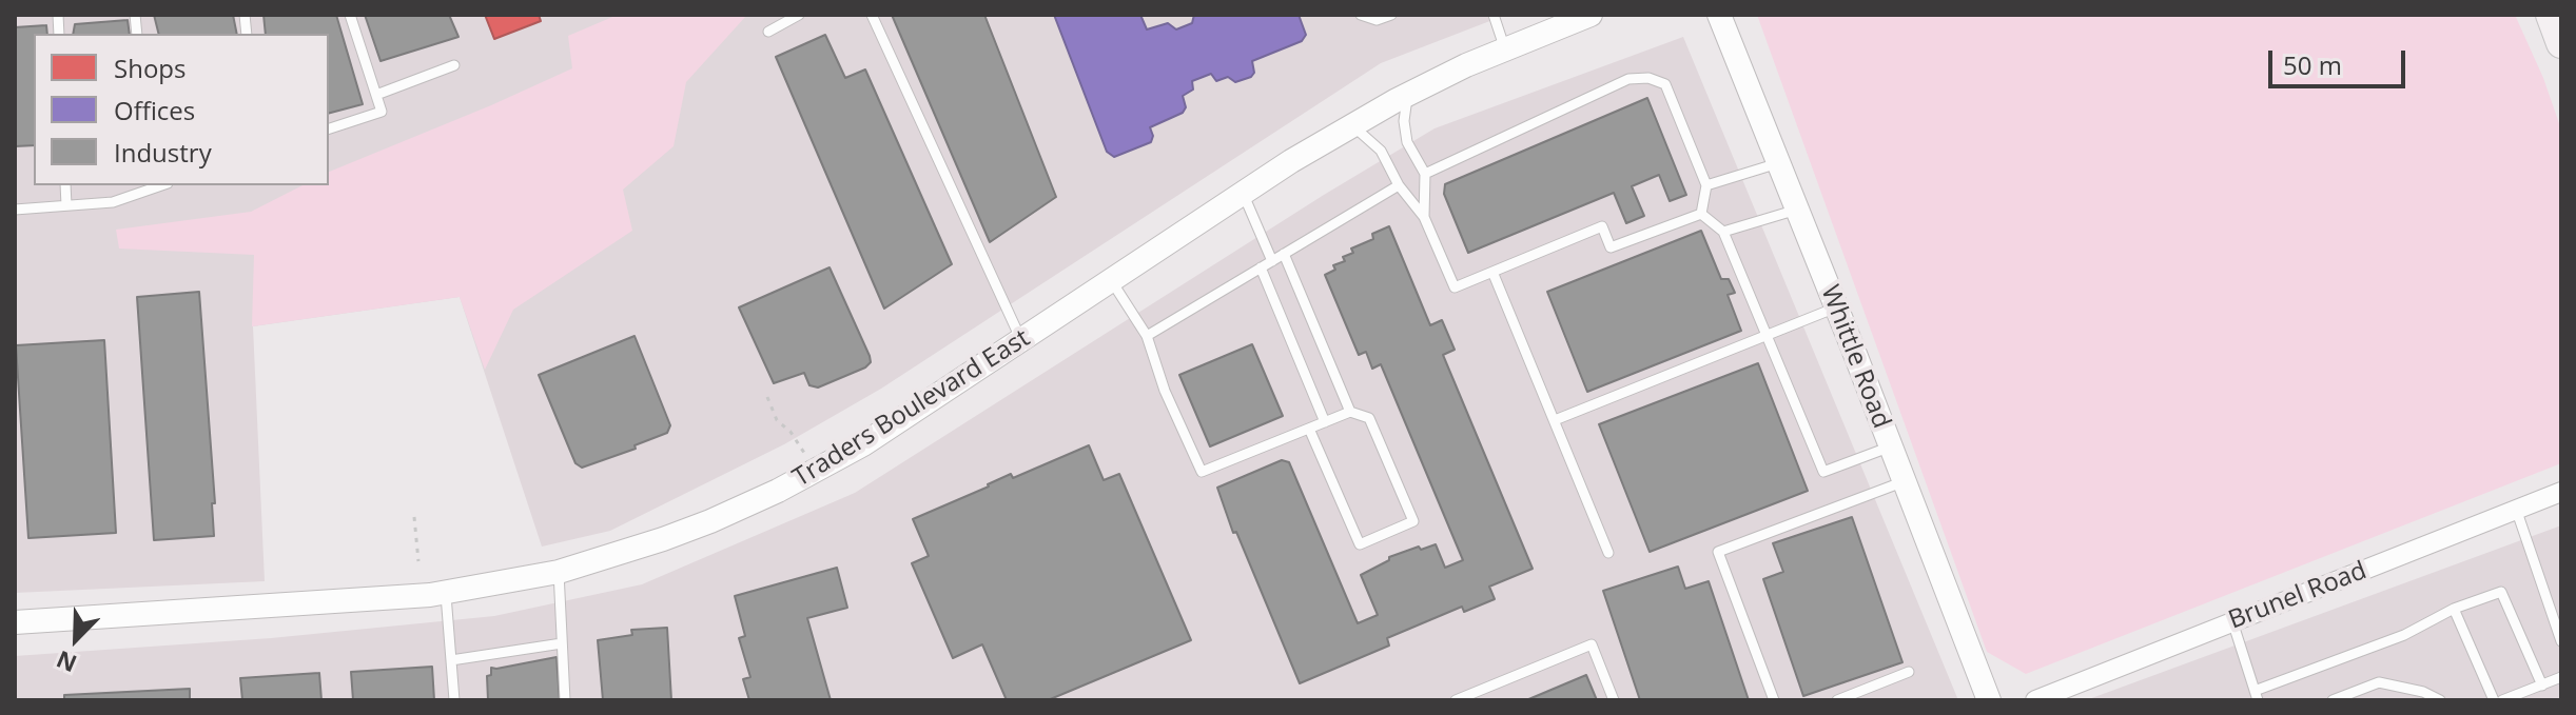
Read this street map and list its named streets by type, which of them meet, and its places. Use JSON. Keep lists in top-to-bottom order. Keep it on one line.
{"streets":{"street":["Whittle Road","Traders Boulevard East","Brunel Road"]},"legend":["Shops","Offices","Industry"],"scale_bar":"50 m","north":"bottom left"}
